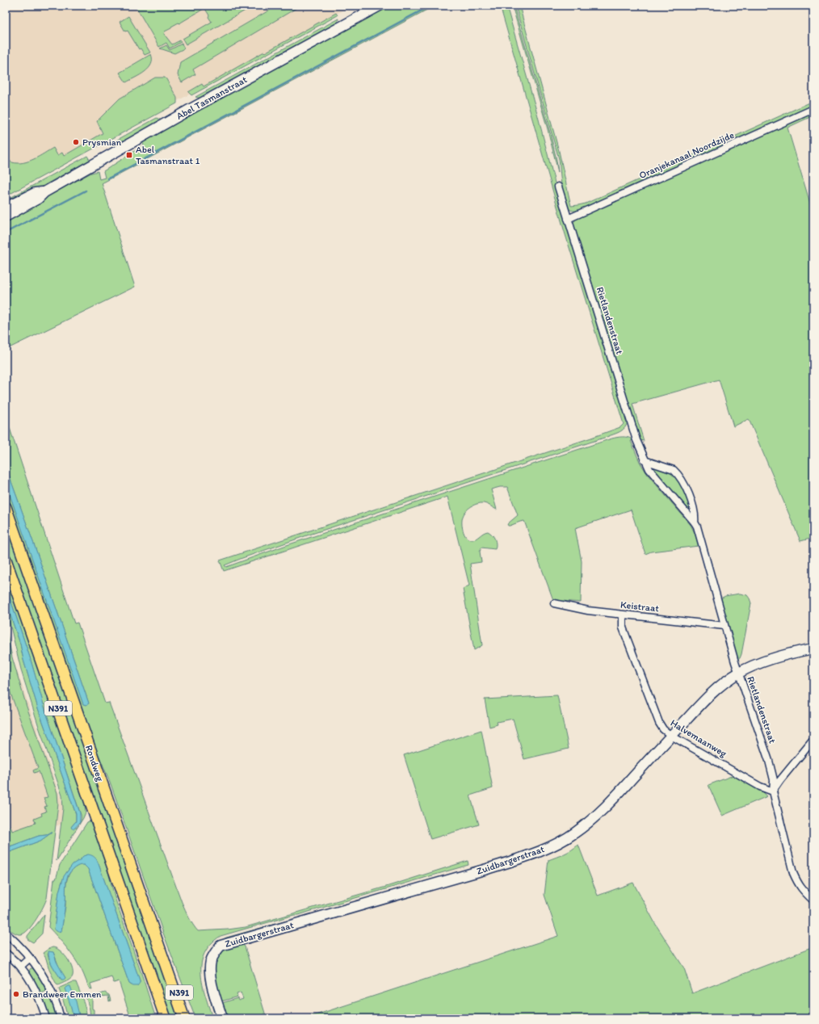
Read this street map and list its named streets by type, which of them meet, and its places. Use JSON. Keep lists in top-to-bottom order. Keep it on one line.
{"streets":{"main road":["N391","Rondweg"],"street":["Abel Tasmanstraat","Oranjekanaal Noordzijde","Rietlandenstraat","Keistraat","Halvemaanweg","Zuidbargerstraat"]},"crossings":[["Oranjekanaal Noordzijde","Rietlandenstraat"],["Rietlandenstraat","Keistraat"],["Rietlandenstraat","Halvemaanweg"],["Rietlandenstraat","Zuidbargerstraat"],["Keistraat","Halvemaanweg"],["N391","Rondweg"],["Halvemaanweg","Zuidbargerstraat"]],"places":{"other":["Prysmian","Brandweer Emmen"],"transit":["Abel Tasmanstraat 1"]}}
